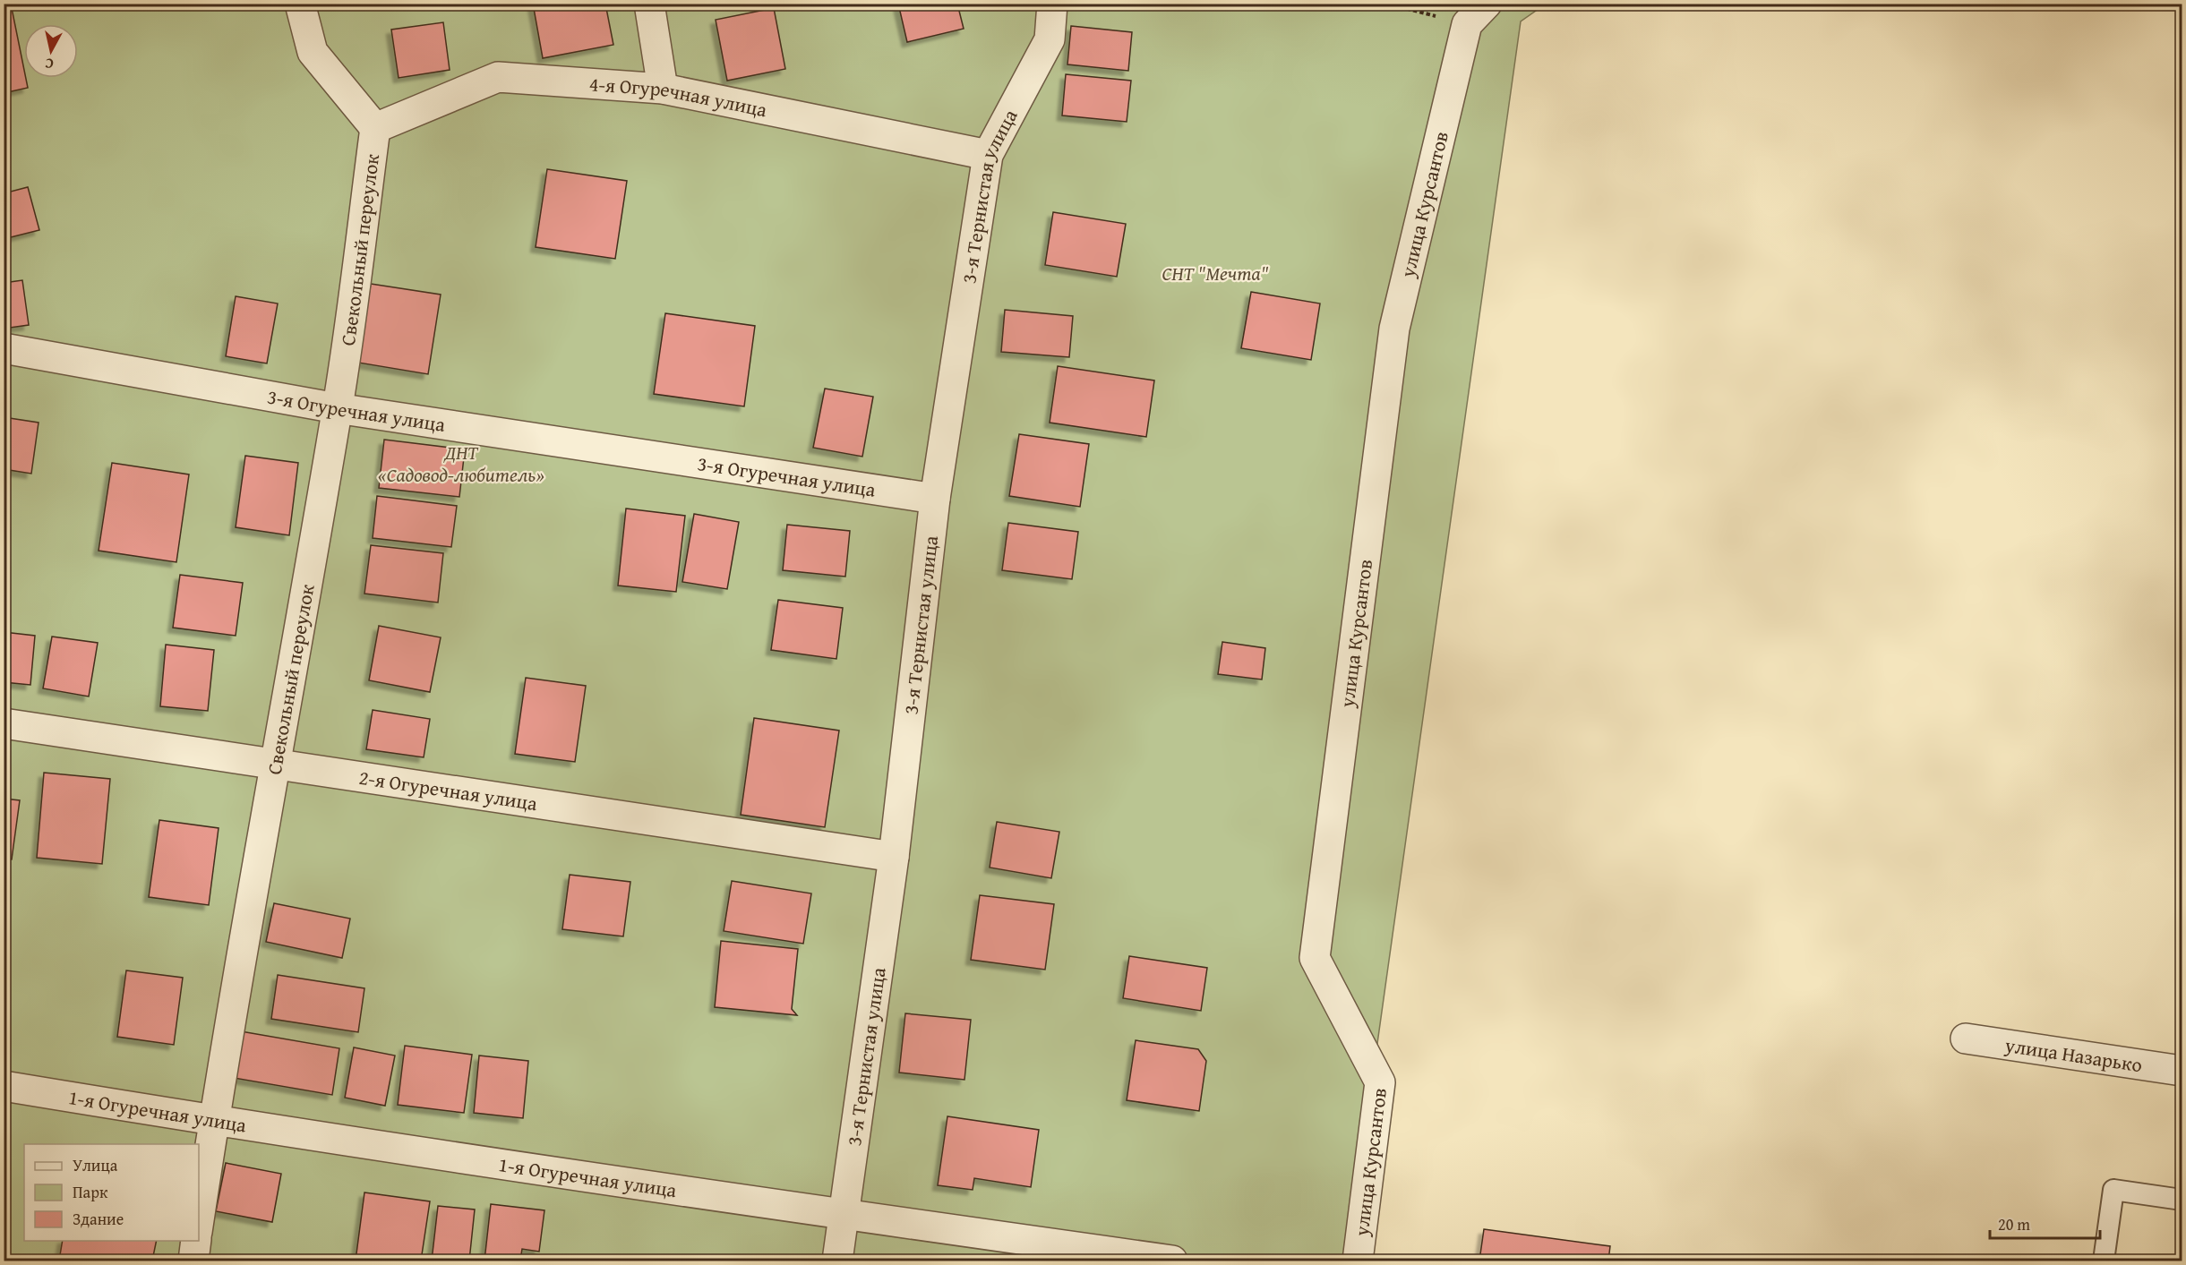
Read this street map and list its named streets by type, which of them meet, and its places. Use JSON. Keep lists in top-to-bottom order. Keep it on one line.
{"streets":{"street":["4-я Огуречная улица","3-я Тернистая улица","улица Курсантов","Свекольный переулок","3-я Огуречная улица","2-я Огуречная улица","улица Назарько","1-я Огуречная улица"]},"crossings":[["4-я Огуречная улица","3-я Тернистая улица"],["4-я Огуречная улица","Свекольный переулок"],["3-я Тернистая улица","3-я Огуречная улица"],["3-я Тернистая улица","2-я Огуречная улица"],["3-я Тернистая улица","1-я Огуречная улица"],["Свекольный переулок","3-я Огуречная улица"],["Свекольный переулок","2-я Огуречная улица"],["Свекольный переулок","1-я Огуречная улица"]],"parks":["СНТ \"Мечта\"","ДНТ «Садовод-любитель»"],"legend":["Улица","Парк","Здание"],"scale_bar":"20 m","north":"bottom"}
